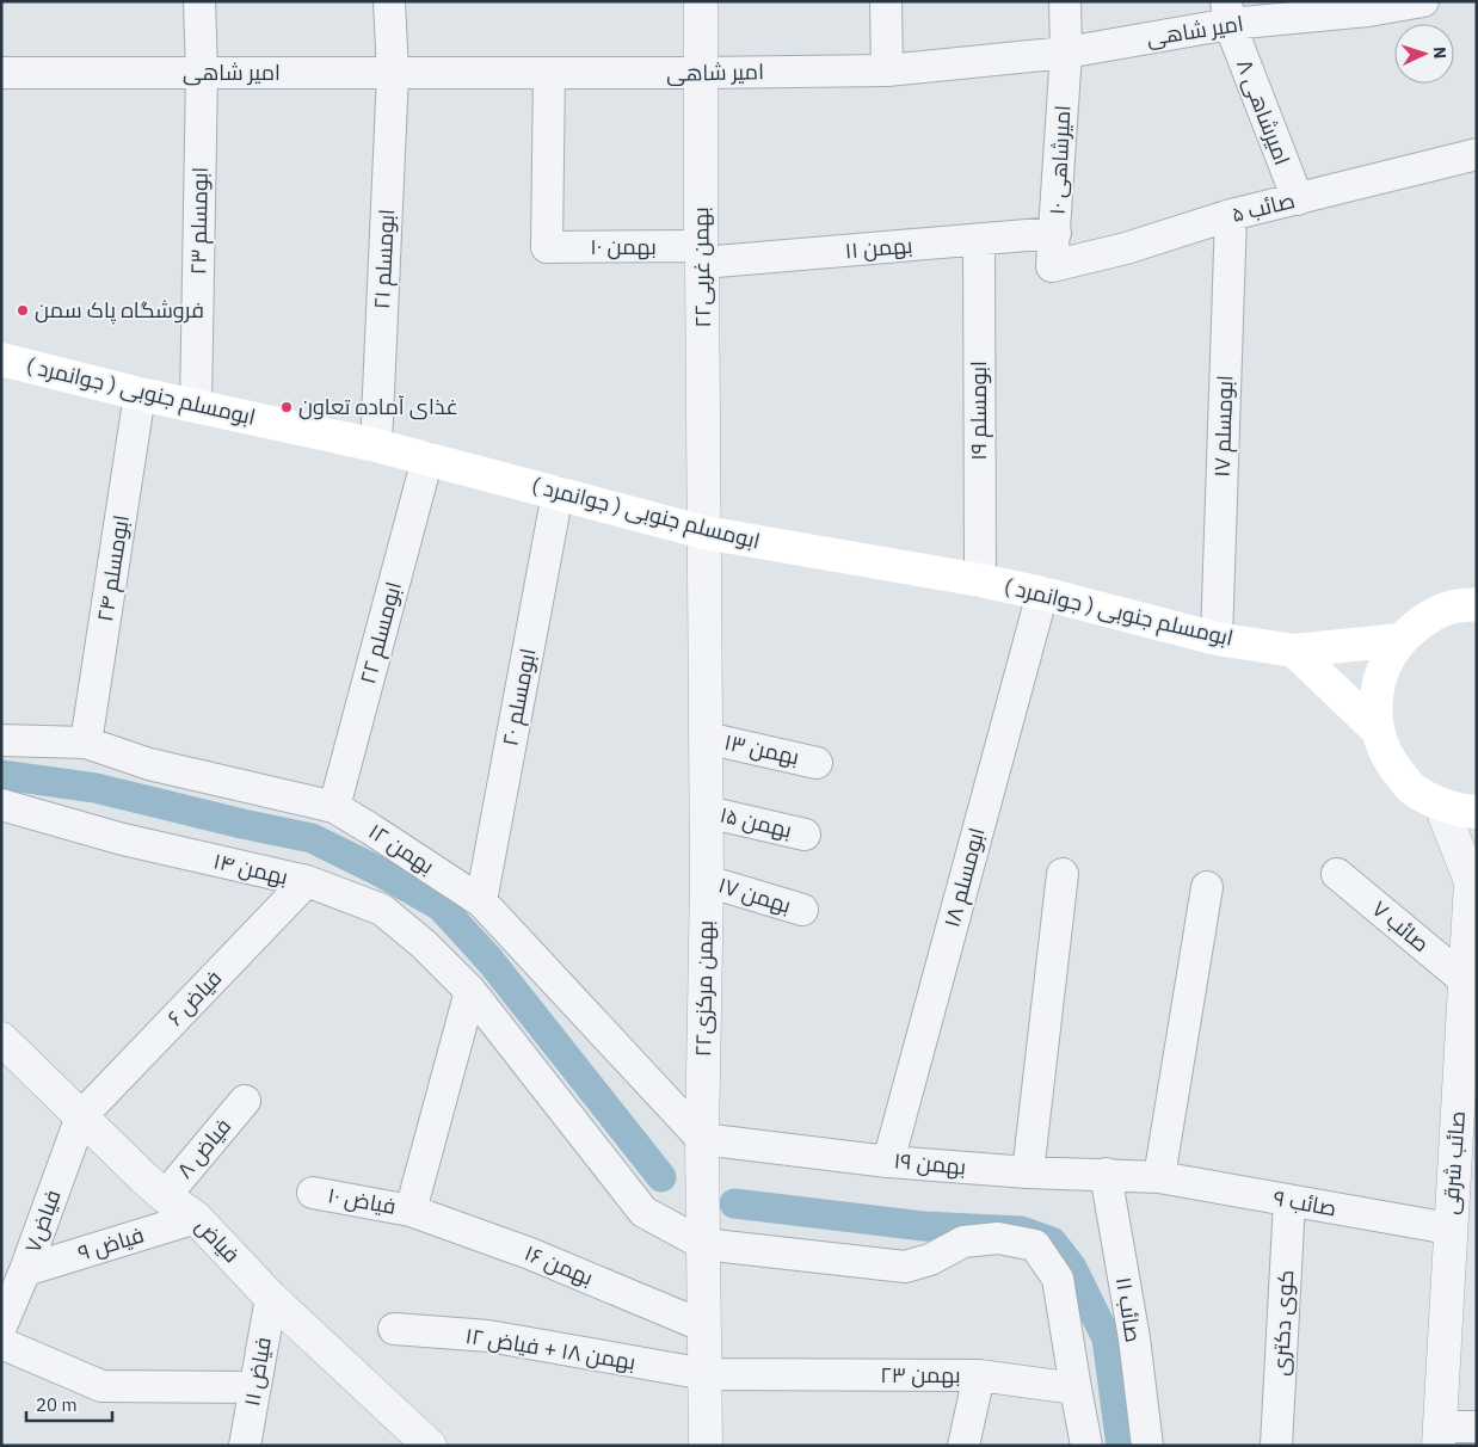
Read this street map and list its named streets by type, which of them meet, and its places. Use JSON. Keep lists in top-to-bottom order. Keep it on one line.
{"streets":{"main road":["ابومسلم جنوبی ( جوانمرد )"],"street":["امیر شاهی","امیرشاهی ۸","امیرشاهی ۱۰","صائب ۵","ابومسلم ۲۳","بهمن ۱۰","بهمن ۱۱","ابومسلم ۲۱","۲۲بهمن غربی","ابومسلم ۱۹","ابومسلم ۱۷","ابومسلم ۲۴","ابومسلم ۲۲","ابومسلم ۲۰","بهمن ۱۳","بهمن ۱۵","بهمن ۱۲","بهمن ۱۴","ابومسلم ۱۸","بهمن ۱۷","صائب ۷","۲۲بهمن مرکزی","فیاض ۶","فیاض ۸","صائب شرقی","بهمن ۱۹","فیاض ۱۰","صائب ۹","فیاض۷","فیاض","فیاض ۹","بهمن ۱۶","صائب ۱۱","کوی دکتری","بهمن ۱۸ + فیاض ۱۲","فیاض ۱۱","بهمن ۲۳"]},"crossings":[["امیر شاهی","امیرشاهی ۸"],["امیر شاهی","امیرشاهی ۱۰"],["امیر شاهی","ابومسلم ۲۳"],["امیر شاهی","بهمن ۱۰"],["امیر شاهی","ابومسلم ۲۱"],["امیر شاهی","۲۲بهمن غربی"],["امیرشاهی ۸","صائب ۵"],["امیرشاهی ۱۰","صائب ۵"],["امیرشاهی ۱۰","بهمن ۱۱"],["صائب ۵","ابومسلم ۱۷"],["ابومسلم ۲۳","ابومسلم جنوبی ( جوانمرد )"],["بهمن ۱۰","بهمن ۱۱"],["بهمن ۱۰","۲۲بهمن غربی"],["بهمن ۱۱","۲۲بهمن غربی"],["بهمن ۱۱","ابومسلم ۱۹"],["ابومسلم ۲۱","ابومسلم جنوبی ( جوانمرد )"],["۲۲بهمن غربی","ابومسلم جنوبی ( جوانمرد )"],["۲۲بهمن غربی","۲۲بهمن مرکزی"],["ابومسلم جنوبی ( جوانمرد )","ابومسلم ۱۹"],["ابومسلم جنوبی ( جوانمرد )","ابومسلم ۱۷"],["ابومسلم جنوبی ( جوانمرد )","ابومسلم ۲۴"],["ابومسلم جنوبی ( جوانمرد )","ابومسلم ۲۲"],["ابومسلم جنوبی ( جوانمرد )","ابومسلم ۲۰"],["ابومسلم جنوبی ( جوانمرد )","ابومسلم ۱۸"],["ابومسلم جنوبی ( جوانمرد )","۲۲بهمن مرکزی"],["ابومسلم ۲۴","بهمن ۱۲"],["ابومسلم ۲۲","بهمن ۱۲"],["ابومسلم ۲۰","بهمن ۱۲"],["بهمن ۱۳","۲۲بهمن مرکزی"],["بهمن ۱۵","۲۲بهمن مرکزی"],["بهمن ۱۲","۲۲بهمن مرکزی"],["بهمن ۱۲","بهمن ۱۹"],["بهمن ۱۴","۲۲بهمن مرکزی"],["بهمن ۱۴","فیاض ۶"],["ابومسلم ۱۸","بهمن ۱۹"],["بهمن ۱۷","۲۲بهمن مرکزی"],["صائب ۷","صائب شرقی"],["۲۲بهمن مرکزی","بهمن ۱۹"],["۲۲بهمن مرکزی","بهمن ۱۶"],["۲۲بهمن مرکزی","بهمن ۱۸ + فیاض ۱۲"],["۲۲بهمن مرکزی","بهمن ۲۳"],["فیاض ۶","فیاض۷"],["فیاض ۶","فیاض"],["فیاض ۸","فیاض"],["صائب شرقی","صائب ۹"],["بهمن ۱۹","صائب ۹"],["بهمن ۱۹","صائب ۱۱"],["فیاض ۱۰","بهمن ۱۶"],["صائب ۹","کوی دکتری"],["فیاض۷","فیاض"],["فیاض۷","فیاض ۹"],["فیاض","فیاض ۹"],["فیاض","فیاض ۱۱"],["بهمن ۱۸ + فیاض ۱۲","بهمن ۲۳"]],"places":["فروشگاه پاک سمن","غذای آماده تعاون"],"scale_bar":"20 m","north":"right"}
